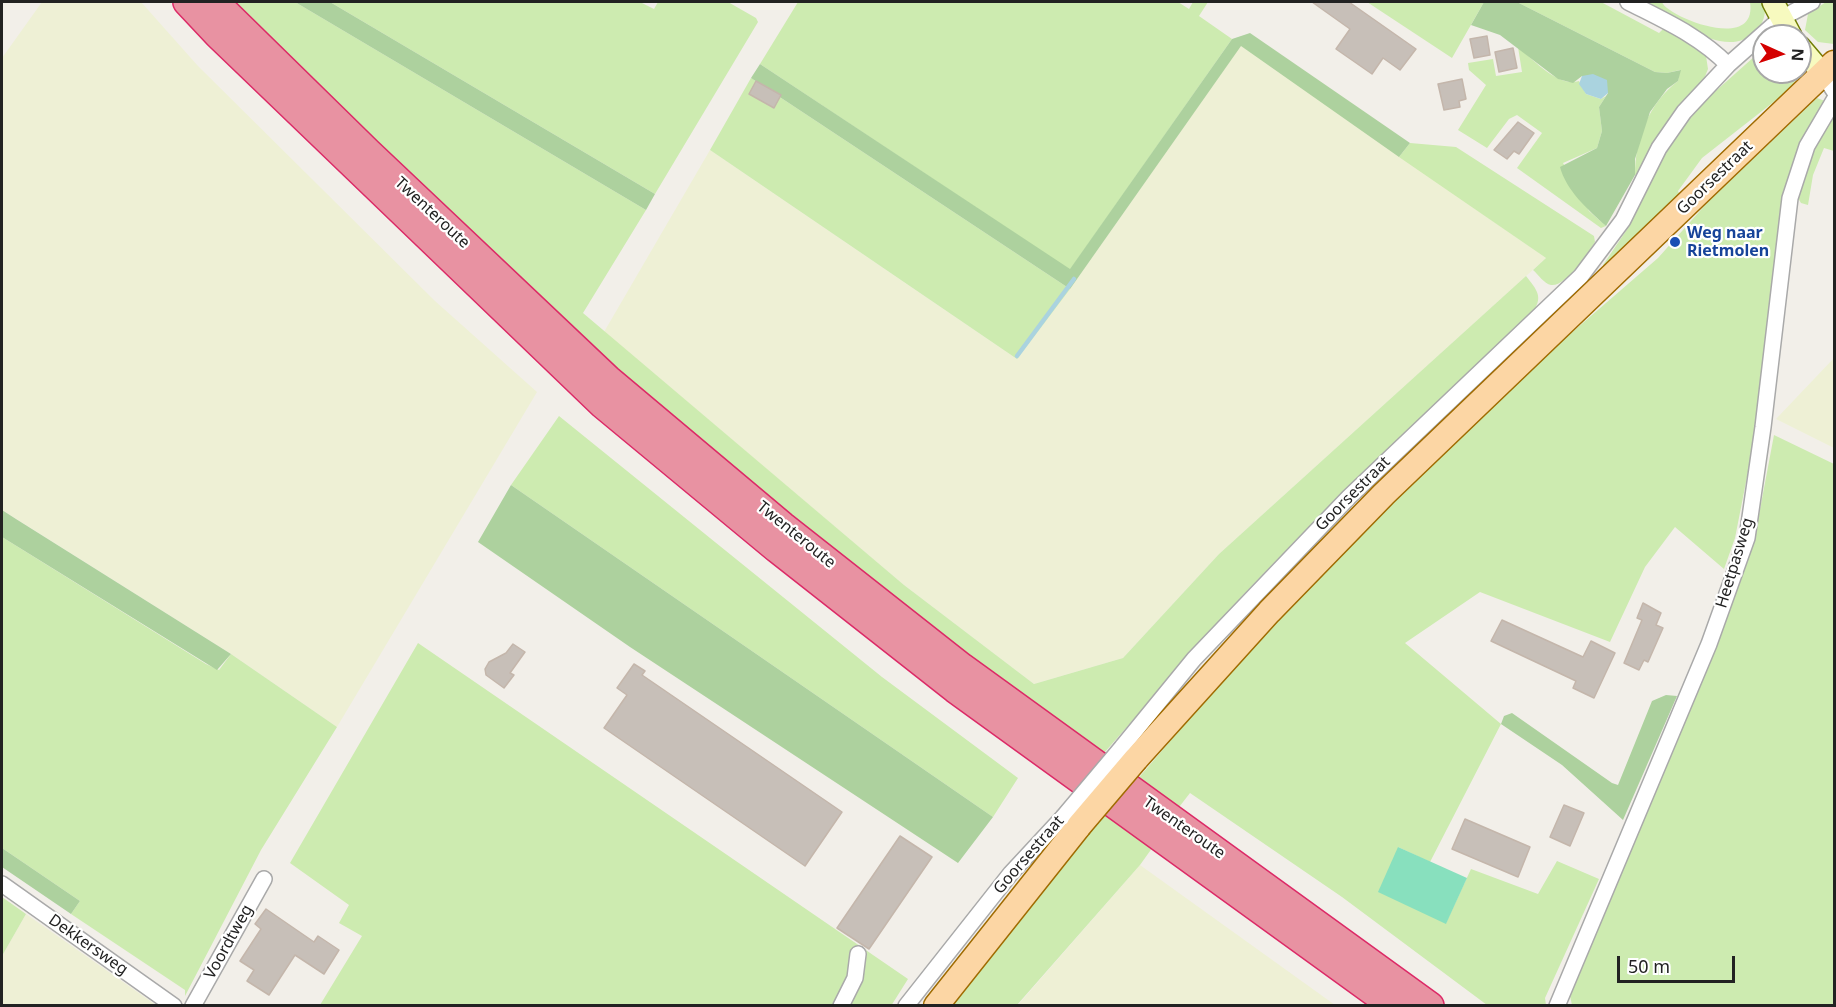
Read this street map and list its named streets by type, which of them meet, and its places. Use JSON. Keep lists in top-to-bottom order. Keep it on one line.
{"streets":{"highway":["Twenteroute"],"main road":["Goorsestraat"],"street":["Heetpasweg","Voordtweg","Dekkersweg"]},"places":["Weg naar Rietmolen"],"scale_bar":"50 m","north":"right"}
